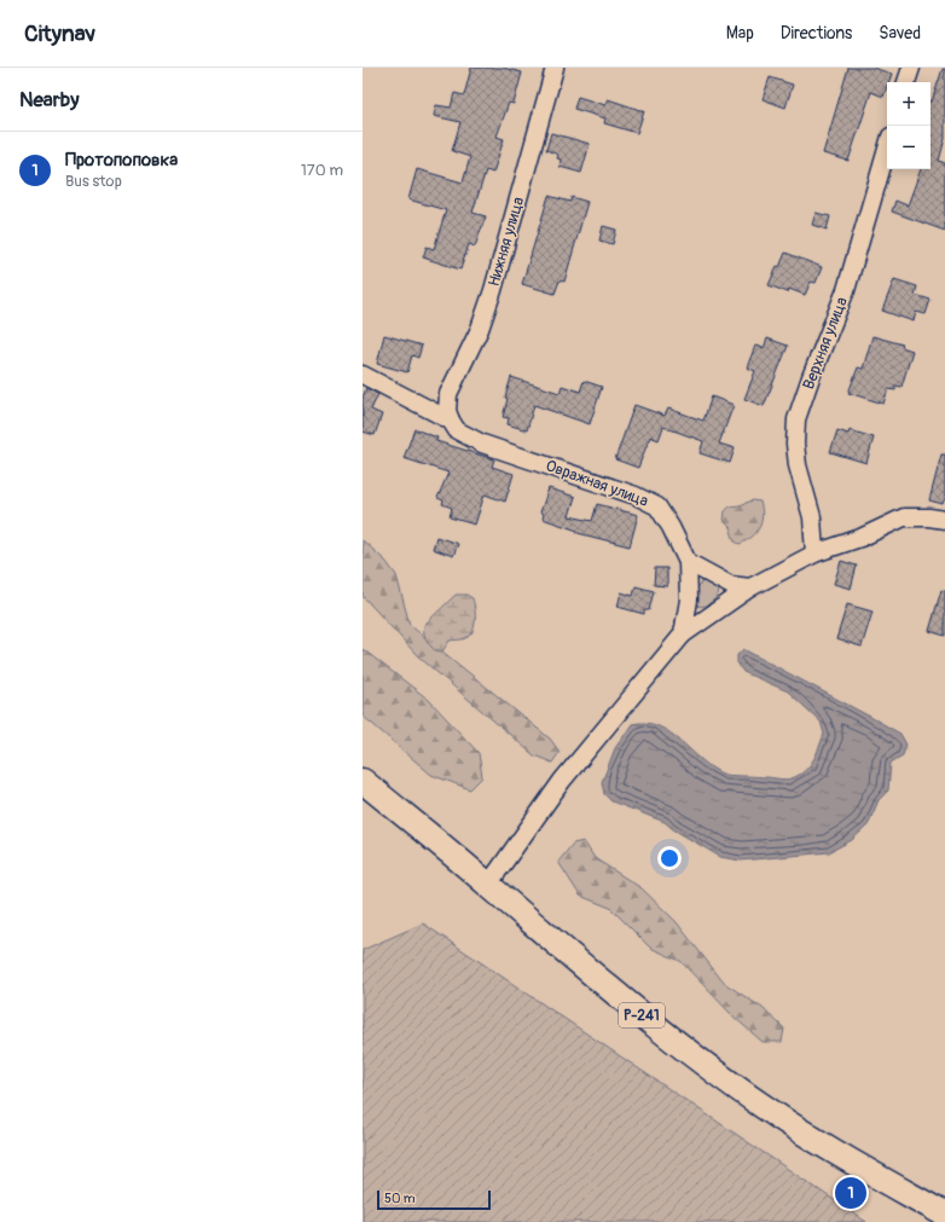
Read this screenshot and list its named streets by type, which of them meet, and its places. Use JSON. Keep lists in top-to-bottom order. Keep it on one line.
{"streets":{"highway":["Р-241"],"street":["Нижняя улица","Верхняя улица","Овражная улица"]},"crossings":[["Нижняя улица","Овражная улица"]],"scale_bar":"50 m","page":{"header":"Citynav","nav":["Map","Directions","Saved"],"heading":"Nearby","map_buttons":["+","−"],"list":[{"mark":"1","name":"Протопоповка","note":"Bus stop","value":"170 m"}],"pins":"1","scale":"50 m"}}
